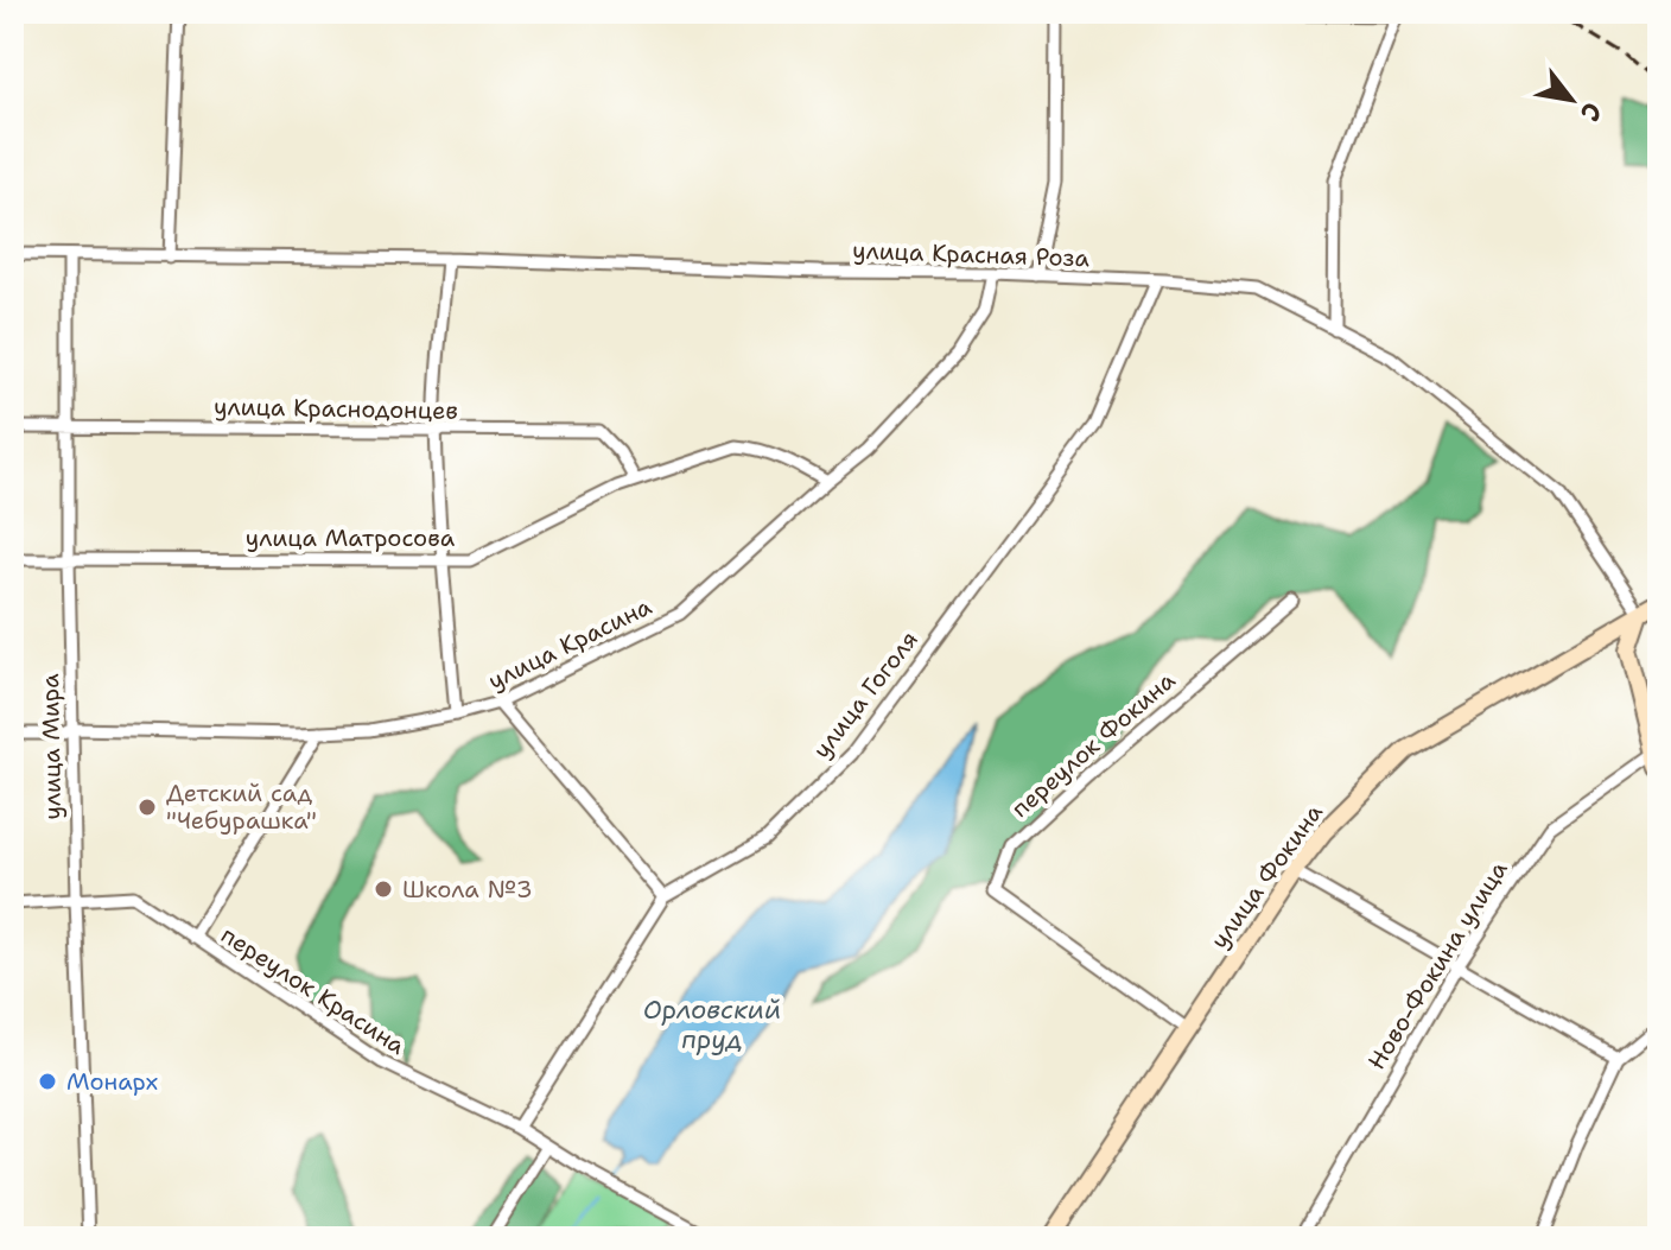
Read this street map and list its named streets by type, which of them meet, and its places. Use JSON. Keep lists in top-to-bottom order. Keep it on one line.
{"streets":{"main road":["улица Фокина"],"street":["улица Красная Роза","улица Краснодонцев","улица Матросова","улица Красина","улица Гоголя","переулок Фокина","улица Мира","Ново-Фокина улица","переулок Красина"]},"crossings":[["улица Красная Роза","улица Красина"],["улица Красная Роза","улица Гоголя"],["улица Красная Роза","улица Мира"],["улица Красная Роза","улица Фокина"],["улица Краснодонцев","улица Матросова"],["улица Краснодонцев","улица Мира"],["улица Матросова","улица Красина"],["улица Матросова","улица Мира"],["улица Красина","улица Мира"],["улица Гоголя","переулок Красина"],["переулок Фокина","улица Фокина"],["улица Мира","переулок Красина"]],"water":["Орловский пруд"],"places":["Детский сад \"Чебурашка\"","Школа №3","Монарх"],"north":"bottom right"}
